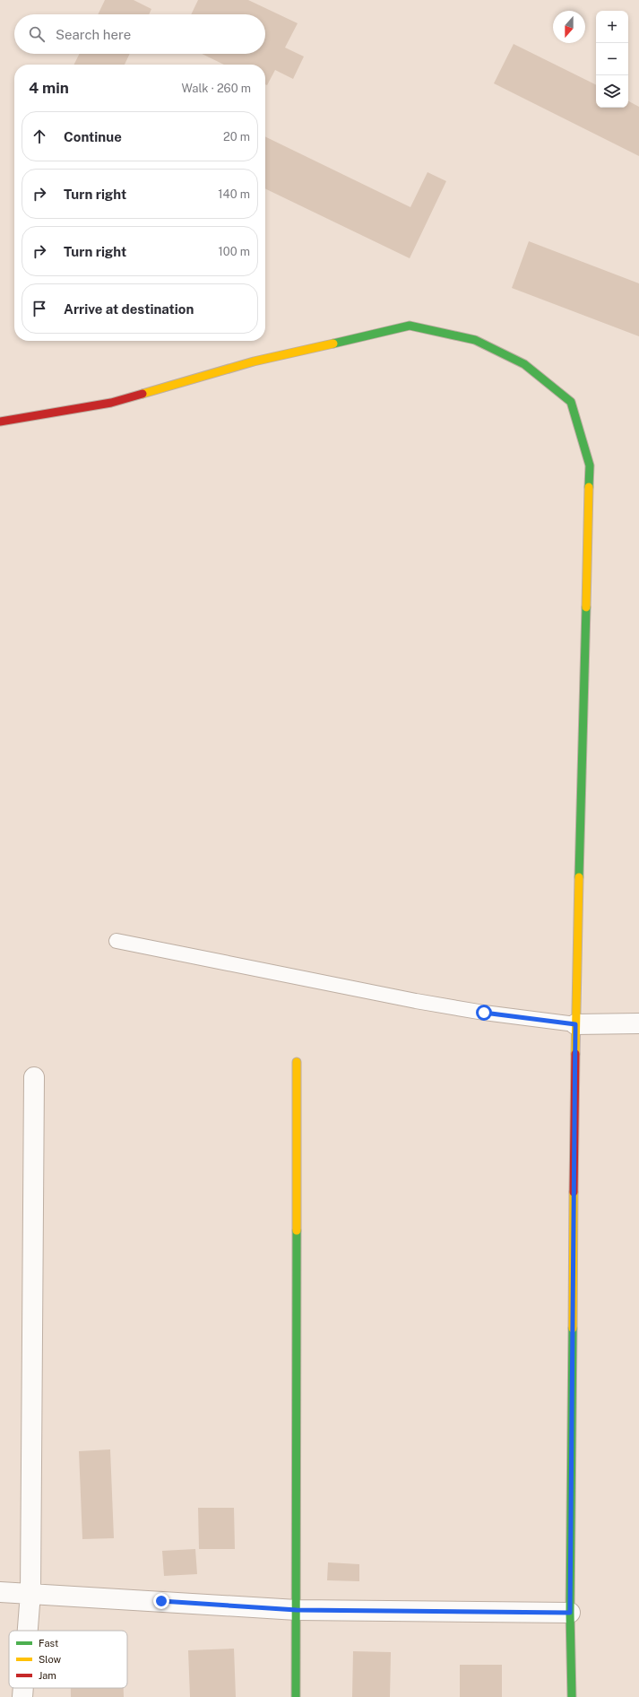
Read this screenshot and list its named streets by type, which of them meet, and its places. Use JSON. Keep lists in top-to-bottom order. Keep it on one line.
{"legend":["Fast","Slow","Jam"],"north":"bottom","page":{"map_buttons":["+","−"],"search":"Search here","heading":["4 min","Walk · 260 m"],"list":[["Continue","20 m"],["Turn right","140 m"],["Turn right","100 m"],"Arrive at destination"]}}
